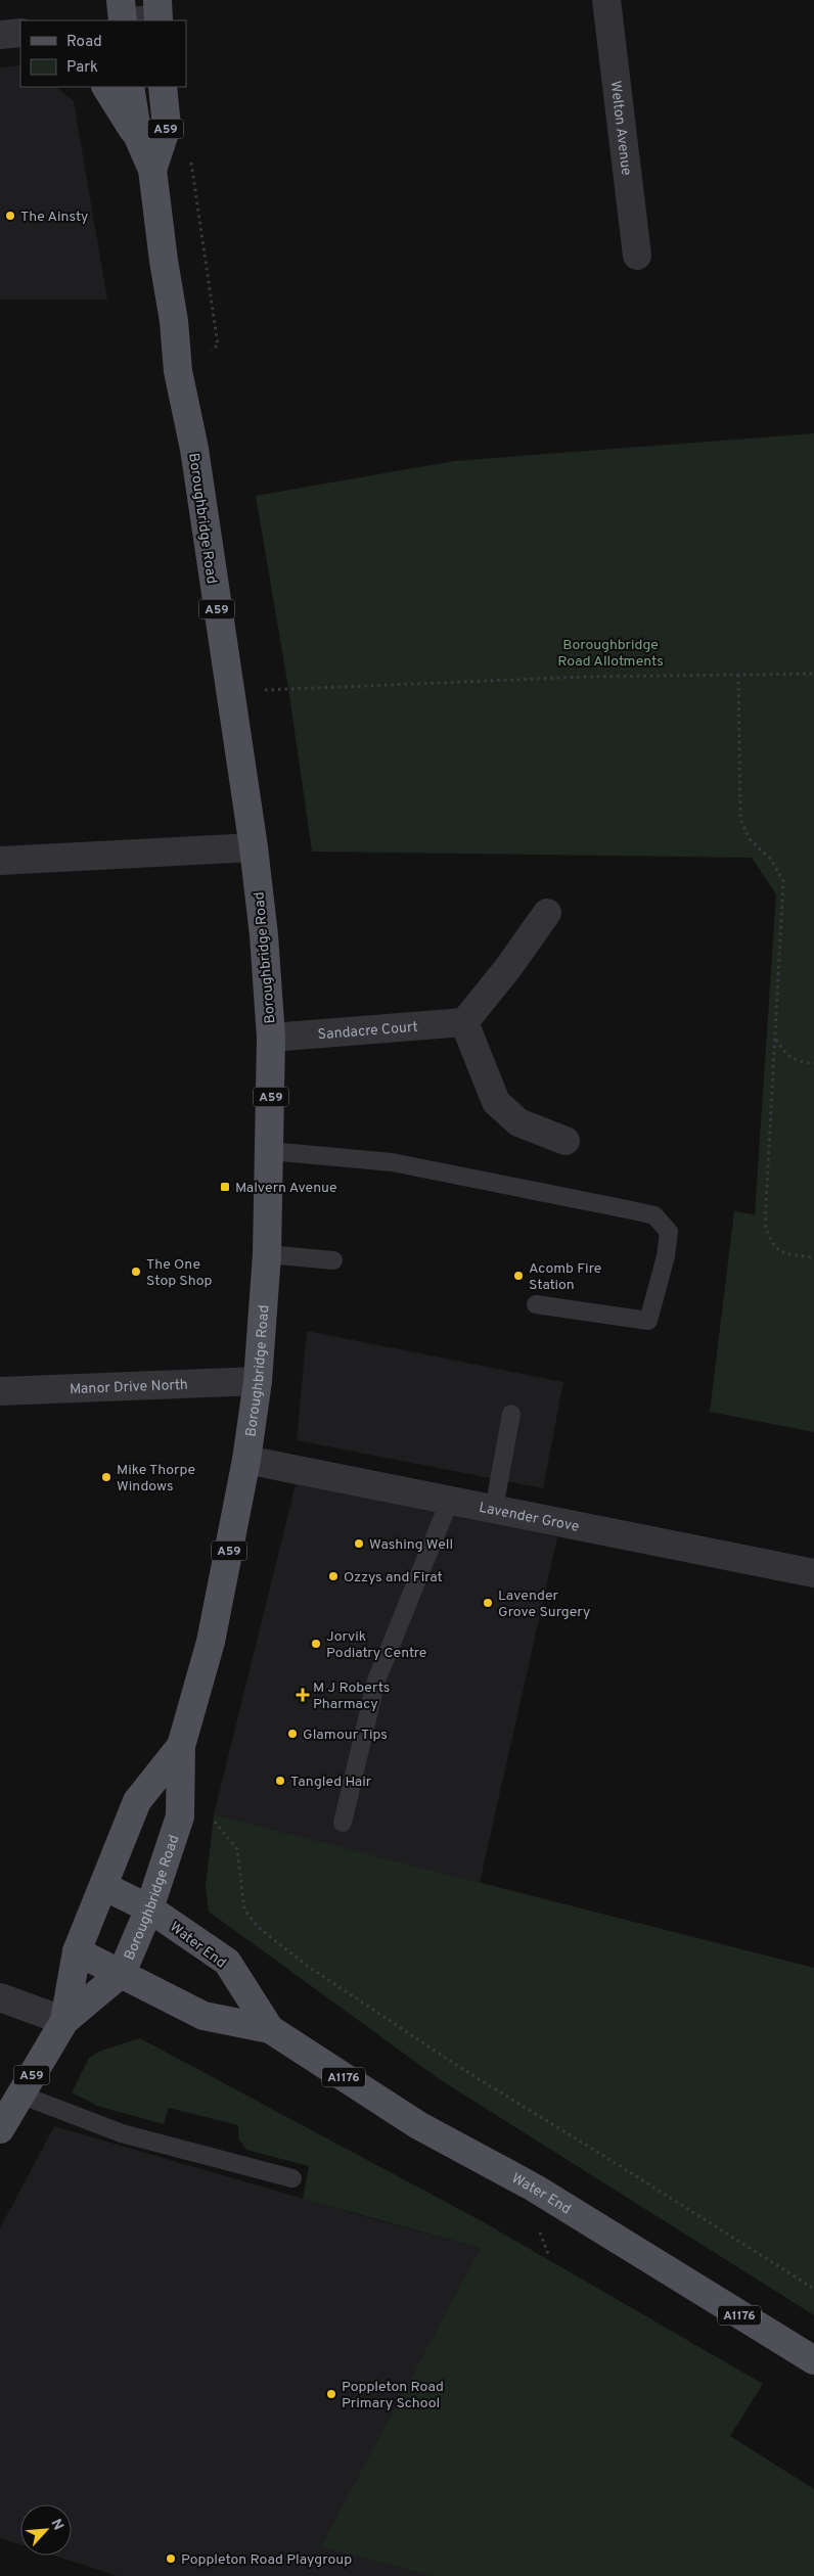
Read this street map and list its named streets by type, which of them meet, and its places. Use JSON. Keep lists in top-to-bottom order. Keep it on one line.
{"streets":{"main road":["A59","Boroughbridge Road","Water End","A1176"],"street":["Welton Avenue","Sandacre Court","Manor Drive North","Lavender Grove"]},"crossings":[["Boroughbridge Road","Sandacre Court"],["Boroughbridge Road","Manor Drive North"],["Boroughbridge Road","Lavender Grove"],["Boroughbridge Road","Water End"]],"parks":["Boroughbridge Road Allotments"],"places":{"other":["The Ainsty","The One Stop Shop","Acomb Fire Station","Mike Thorpe Windows","Washing Well","Ozzys and Firat","Lavender Grove Surgery","Jorvik Podiatry Centre","Glamour Tips","Tangled Hair","Poppleton Road Primary School","Poppleton Road Playgroup"],"transit":["Malvern Avenue"],"health":["M J Roberts Pharmacy"]},"legend":["Road","Park"],"north":"top right"}
